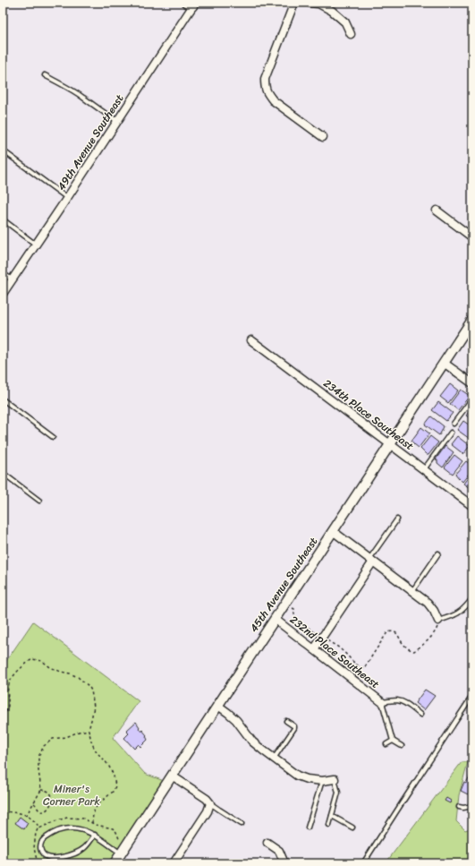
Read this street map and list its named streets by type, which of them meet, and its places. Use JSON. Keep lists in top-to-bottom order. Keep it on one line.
{"streets":{"street":["49th Avenue Southeast","234th Place Southeast","45th Avenue Southeast","232nd Place Southeast"]},"crossings":[["234th Place Southeast","45th Avenue Southeast"],["45th Avenue Southeast","232nd Place Southeast"]],"parks":["Miner's Corner Park"]}
